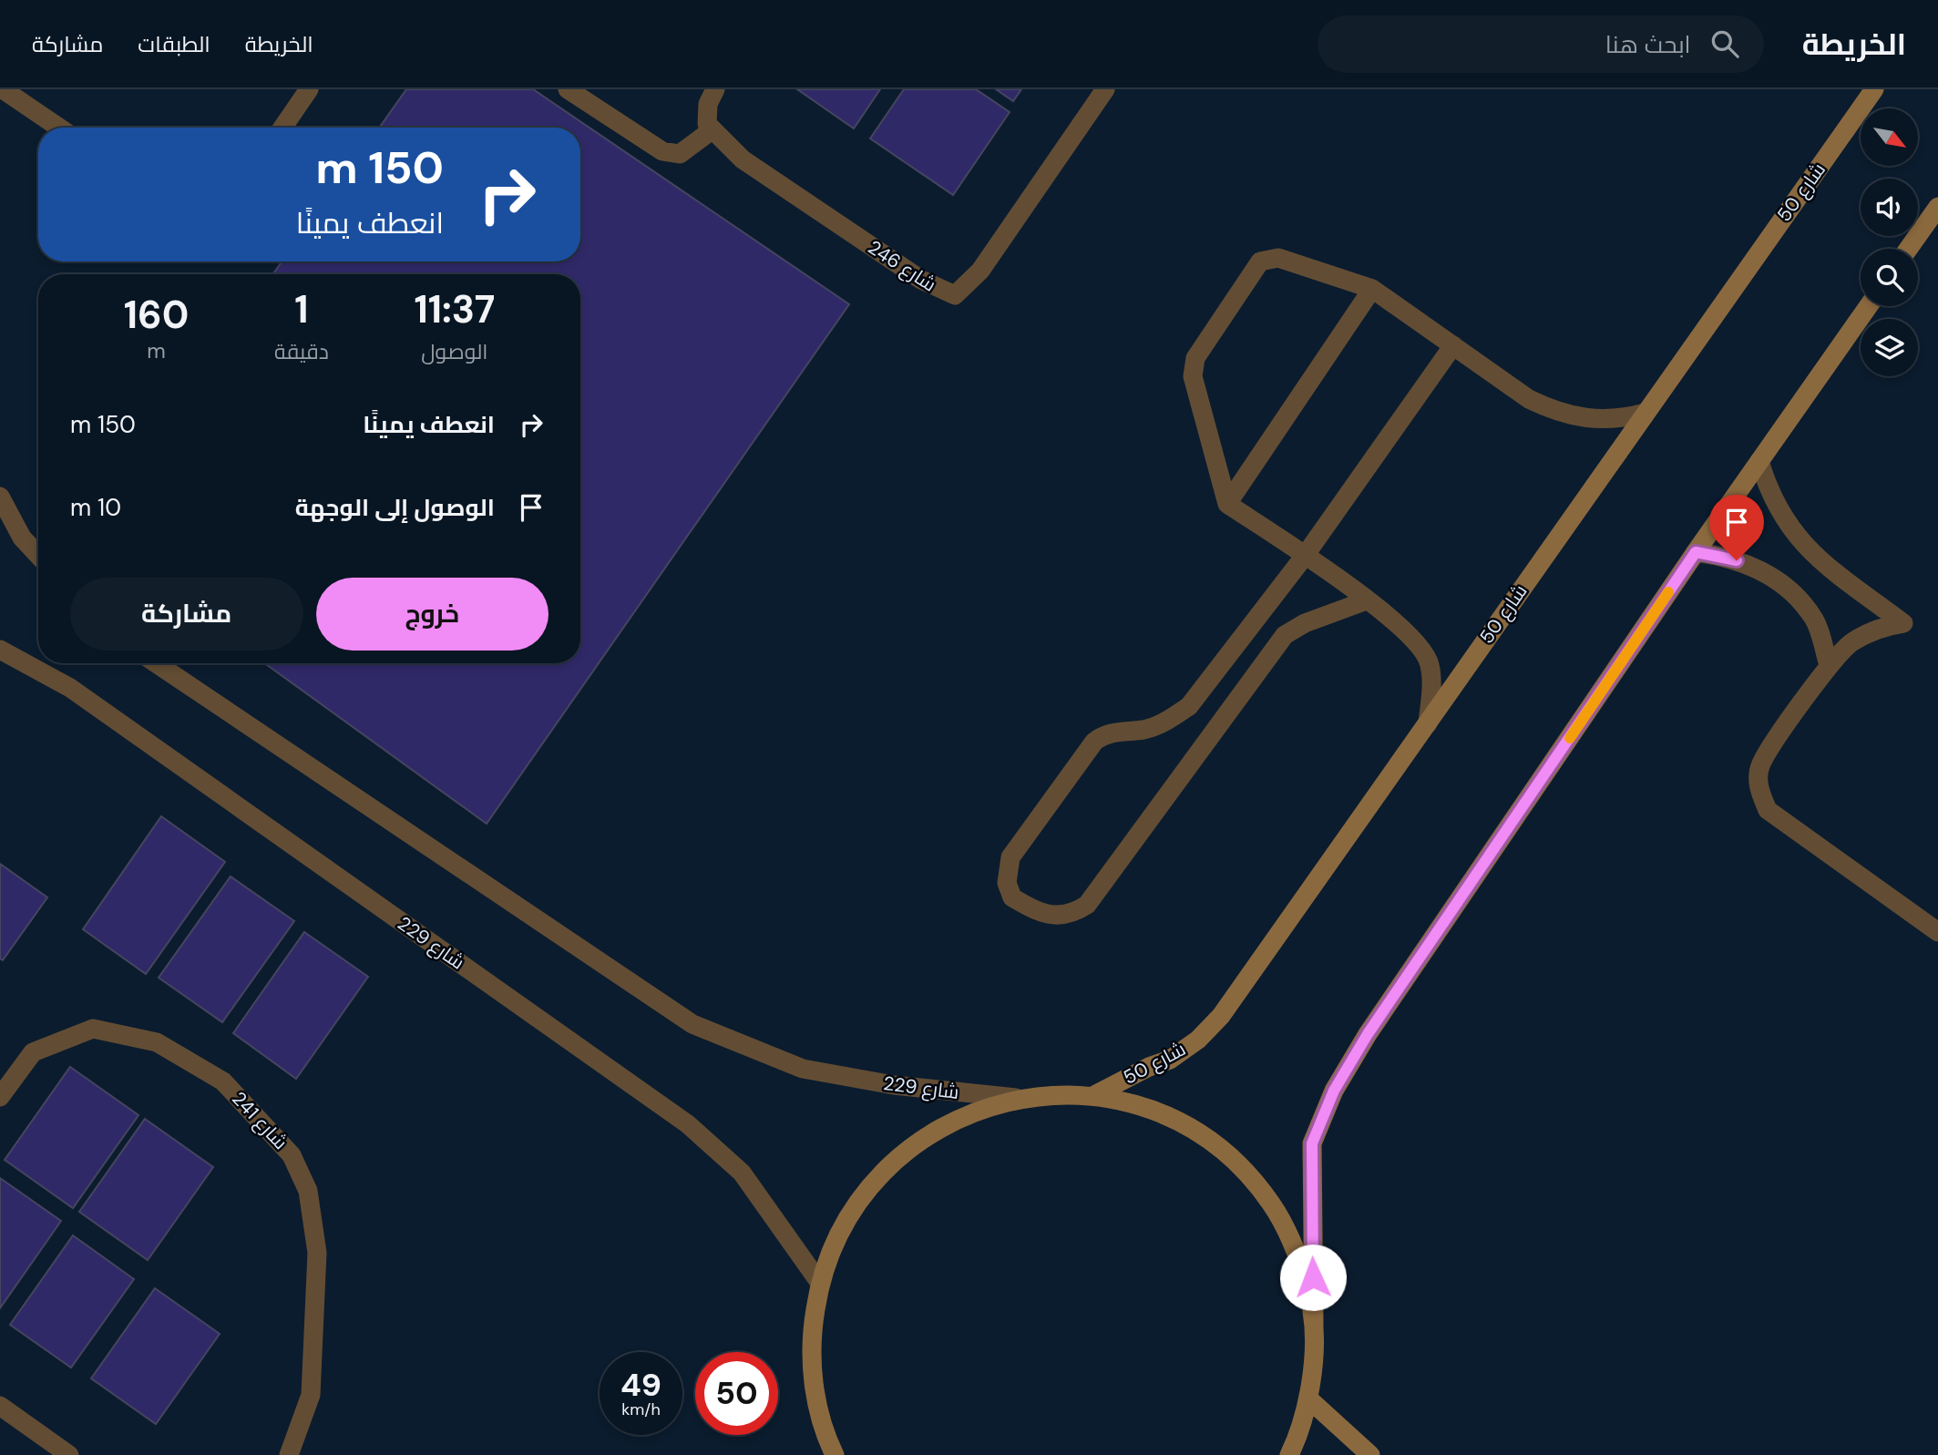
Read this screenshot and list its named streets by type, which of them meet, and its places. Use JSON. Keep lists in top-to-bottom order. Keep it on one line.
{"streets":{"main road":["شارع 50"],"street":["شارع 246","شارع 229","شارع 241"]},"north":"bottom right","page":{"header":"الخريطة","search":"ابحث هنا","nav":["الخريطة","الطبقات","مشاركة"],"turn":["150 m","انعطف يمينًا"],"eta":["11:37","الوصول","1","دقيقة","160","m"],"list":[{"name":"انعطف يمينًا","value":"150 m"},{"name":"الوصول إلى الوجهة","value":"10 m"}],"buttons":["خروج","مشاركة"],"speed":"49 km/h","limit":"50"}}
